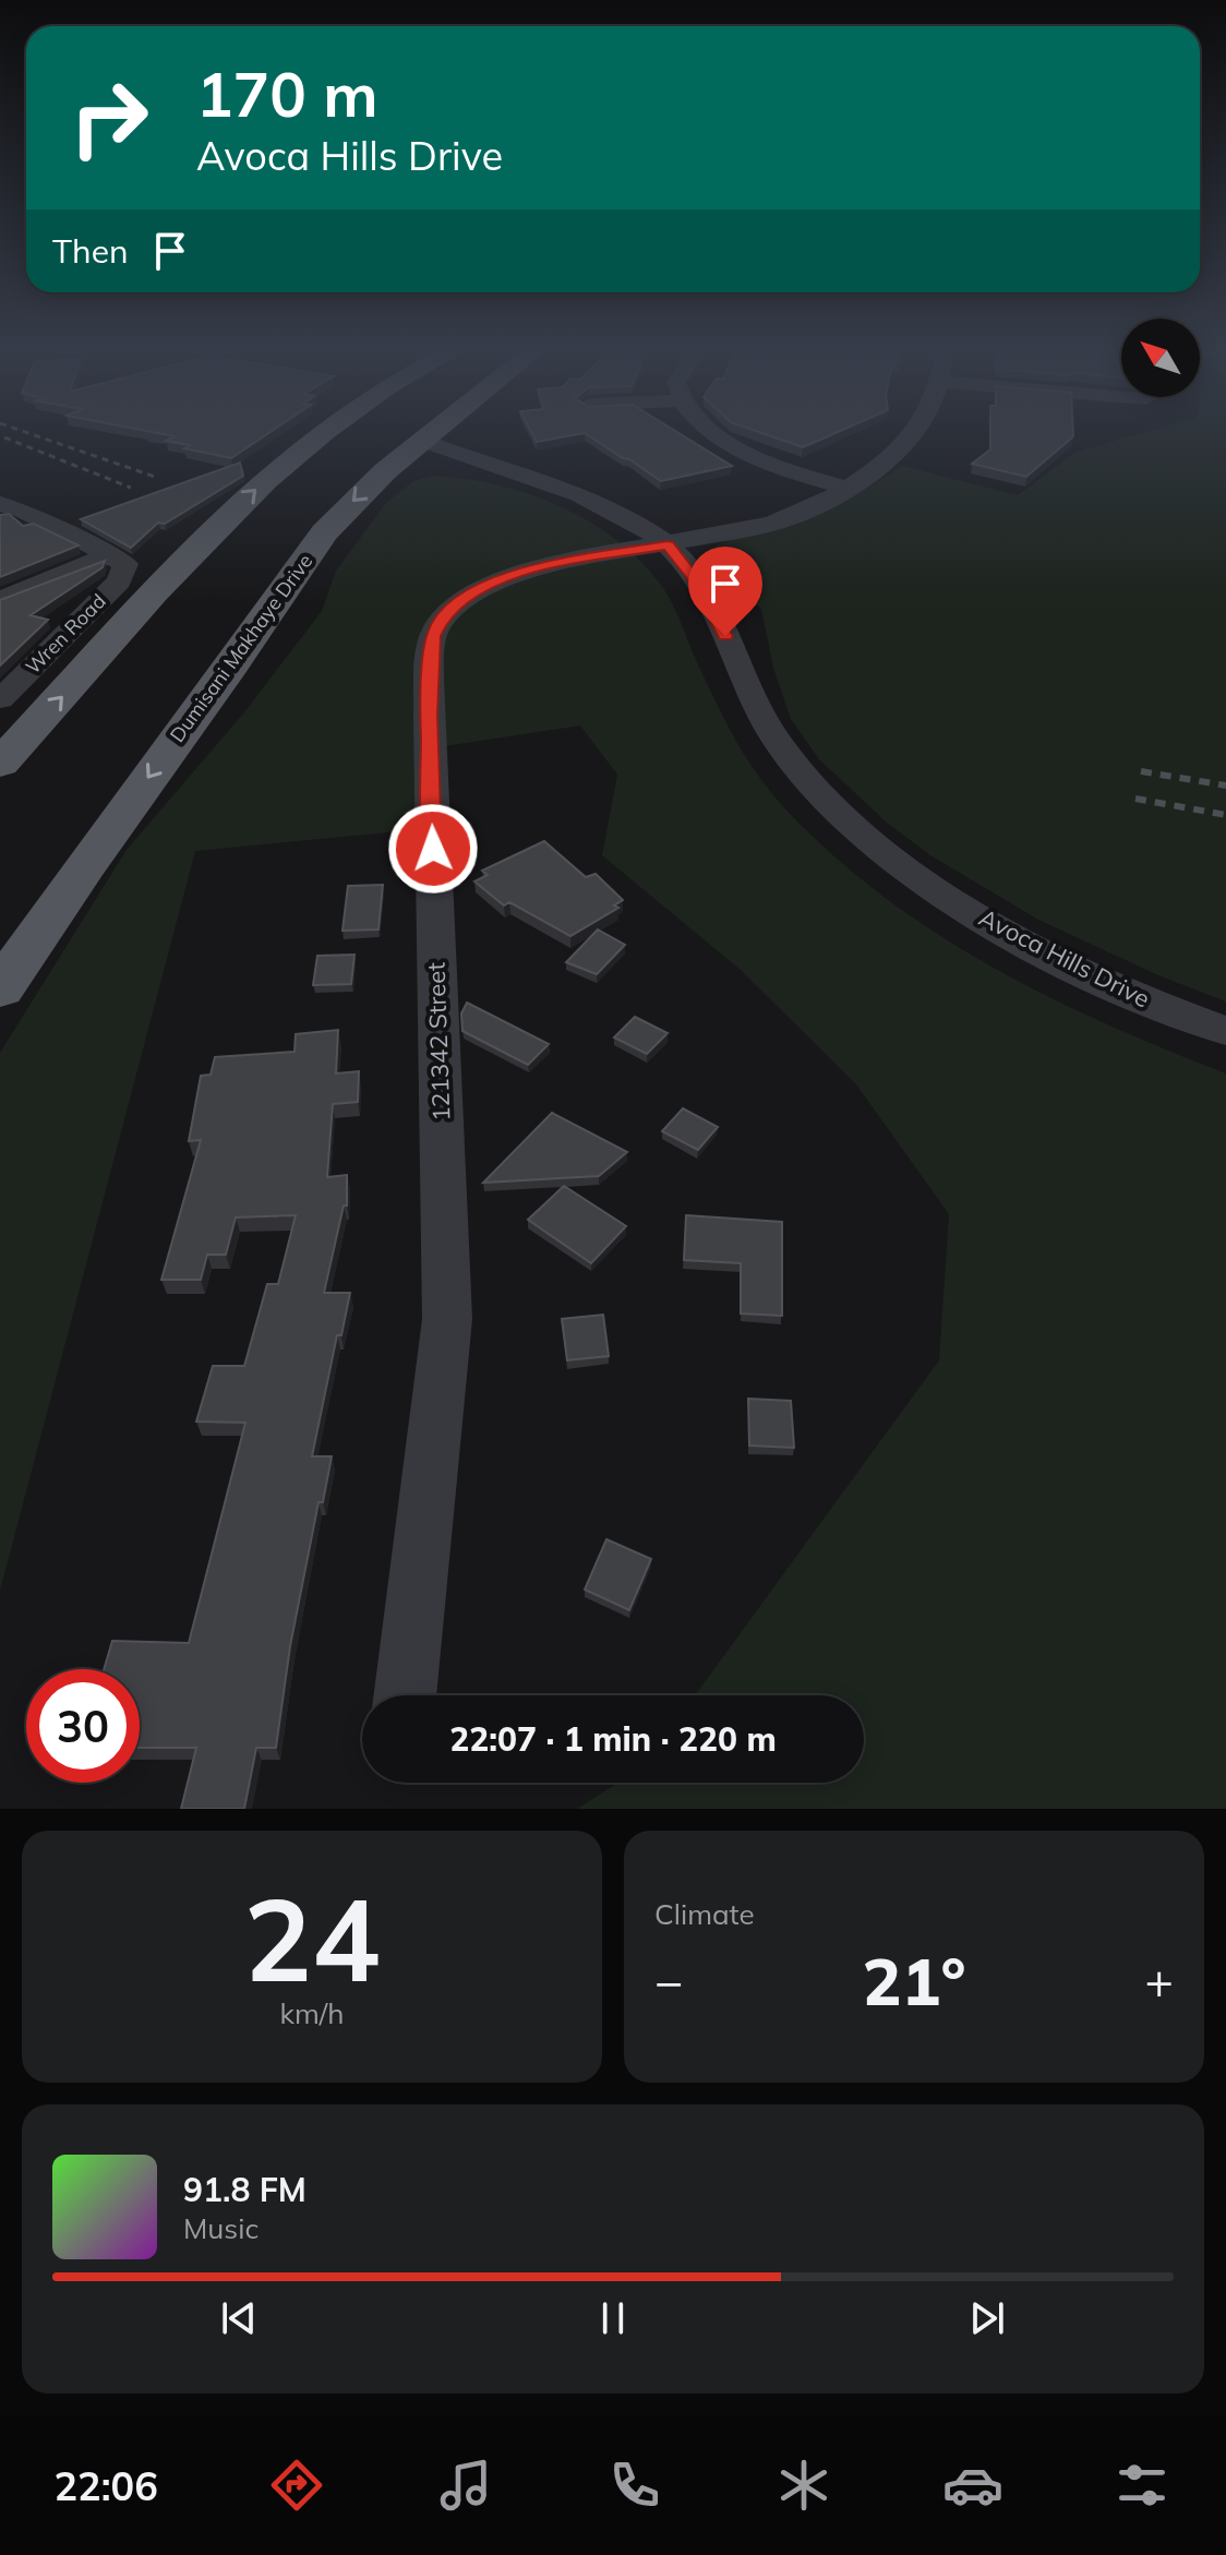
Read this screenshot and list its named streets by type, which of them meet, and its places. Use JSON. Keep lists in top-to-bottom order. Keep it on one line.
{"streets":{"main road":["Dumisani Makhaye Drive"],"street":["Wren Road","Avoca Hills Drive","121342 Street"]},"crossings":[["Avoca Hills Drive","121342 Street"]],"north":"top left","page":{"turn":["170 m","Avoca Hills Drive"],"then":"Then","limit":"30","trip":"22:07 · 1 min · 220 m","tile":[["24","km/h"],"Climate"],"heat":["−","21°","+"],"song":["91.8 FM","Music"],"tabs":"22:06"}}
